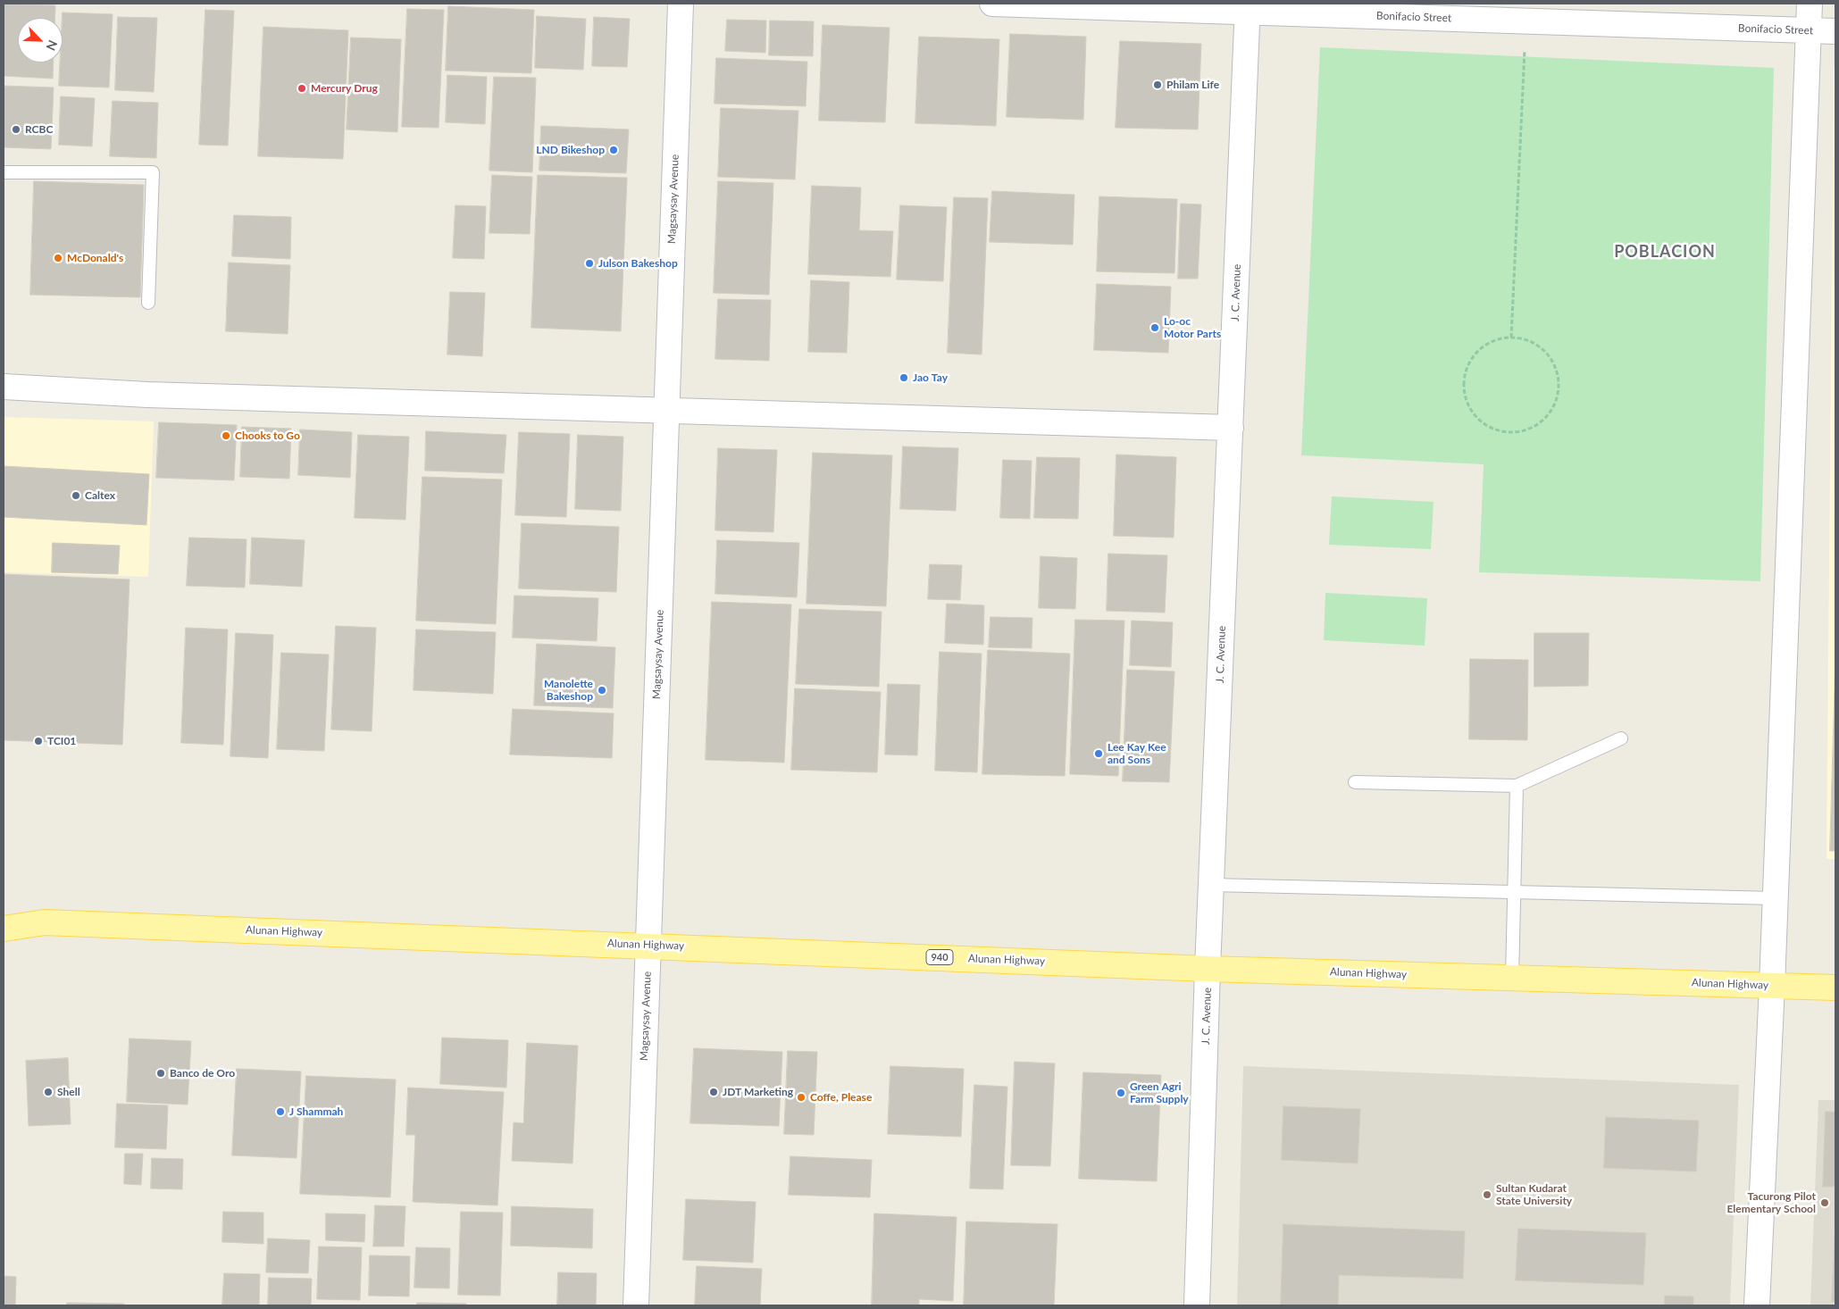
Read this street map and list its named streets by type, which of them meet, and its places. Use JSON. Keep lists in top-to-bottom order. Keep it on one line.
{"streets":{"main road":["Alunan Highway","940"],"street":["Bonifacio Street","Magsaysay Avenue","J. C. Avenue"]},"crossings":[["Bonifacio Street","J. C. Avenue"],["Magsaysay Avenue","Alunan Highway"],["J. C. Avenue","Alunan Highway"]],"districts":["POBLACION"],"places":["Philam Life","Mercury Drug","RCBC","LND Bikeshop","McDonald's","Julson Bakeshop","Lo-oc Motor Parts","Jao Tay","Chooks to Go","Caltex","Manolette Bakeshop","TCI01","Lee Kay Kee and Sons","Banco de Oro","Shell","JDT Marketing","Green Agri Farm Supply","Coffe, Please","J Shammah","Sultan Kudarat State University","Tacurong Pilot Elementary School"],"north":"bottom right"}
